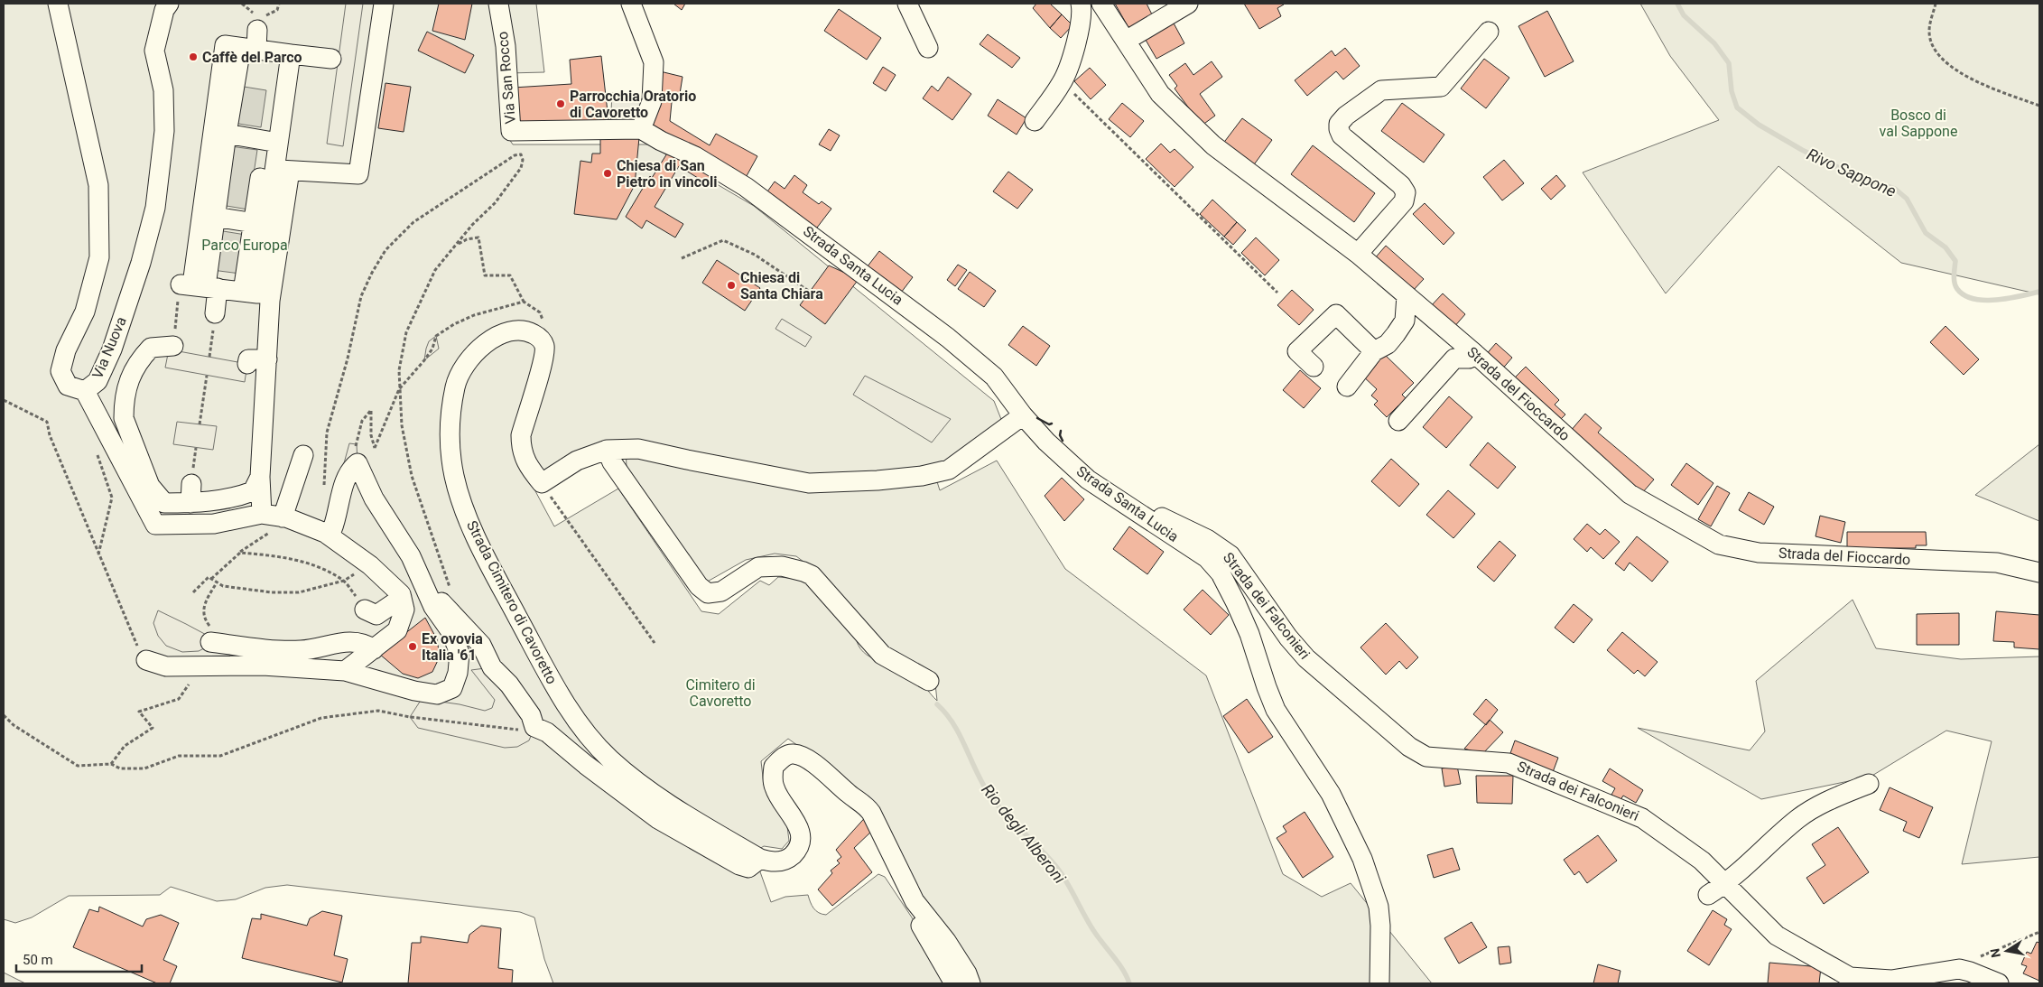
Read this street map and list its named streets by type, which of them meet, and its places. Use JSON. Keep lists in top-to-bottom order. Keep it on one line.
{"streets":{"street":["Via San Rocco","Strada Santa Lucia","Via Nuova","Strada del Fioccardo","Strada Cimitero di Cavoretto","Strada dei Falconieri"]},"crossings":[["Via San Rocco","Strada Santa Lucia"],["Strada Santa Lucia","Strada dei Falconieri"]],"water":["Rivo Sappone","Rio degli Alberoni"],"parks":["Bosco di val Sappone","Parco Europa","Cimitero di Cavoretto"],"places":["Caffè del Parco","Parrocchia Oratorio di Cavoretto","Chiesa di San Pietro in vincoli","Chiesa di Santa Chiara","Ex ovovia Italia '61"],"scale_bar":"50 m","north":"left"}
